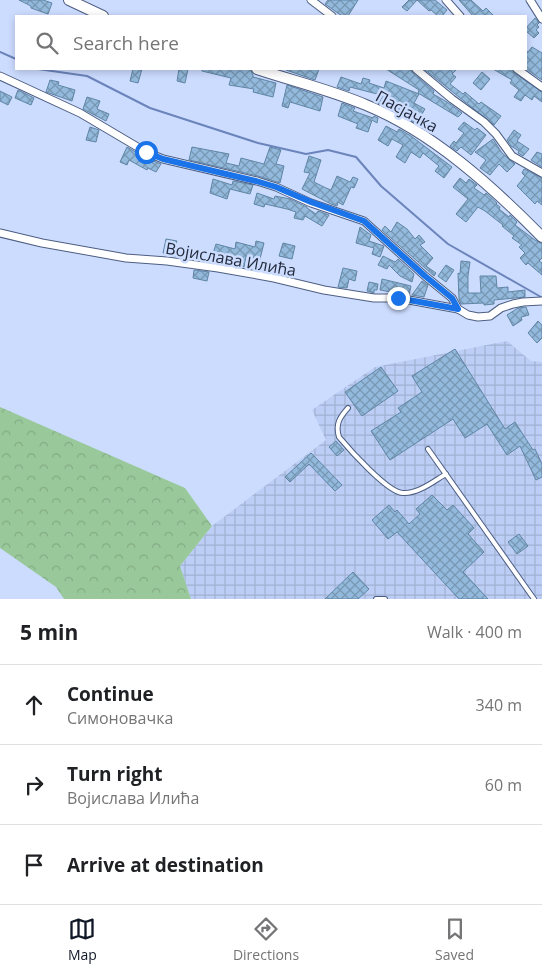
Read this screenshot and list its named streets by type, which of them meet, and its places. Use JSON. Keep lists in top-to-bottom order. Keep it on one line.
{"streets":{"main road":["Пасјачка"],"street":["Војислава Илића"]},"page":{"search":"Search here","heading":["5 min","Walk · 400 m"],"list":[["Continue","Симоновачка","340 m"],["Turn right","Војислава Илића","60 m"],"Arrive at destination"],"nav":["Map","Directions","Saved"]}}
